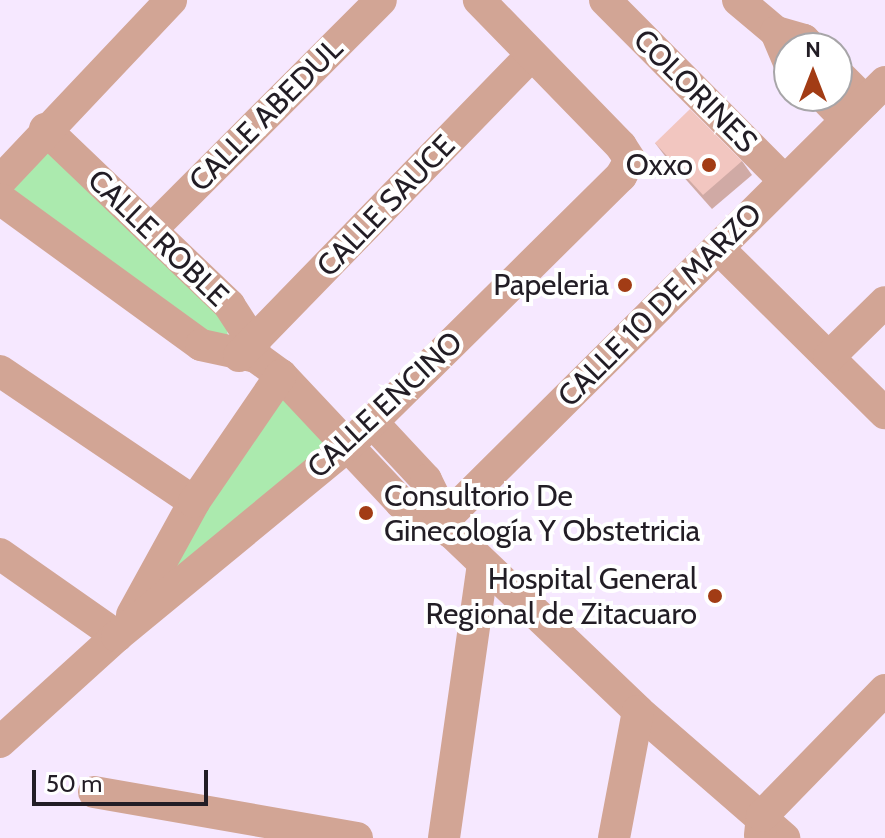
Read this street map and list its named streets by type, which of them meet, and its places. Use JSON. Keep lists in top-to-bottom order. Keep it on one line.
{"streets":{"street":["COLORINES","CALLE ABEDUL","CALLE SAUCE","CALLE ROBLE","CALLE 10 DE MARZO","CALLE ENCINO"]},"crossings":[["COLORINES","CALLE 10 DE MARZO"],["CALLE ABEDUL","CALLE ROBLE"],["CALLE SAUCE","CALLE ROBLE"],["CALLE SAUCE","CALLE ENCINO"],["CALLE ROBLE","CALLE 10 DE MARZO"],["CALLE ROBLE","CALLE ENCINO"]],"places":["Oxxo","Papeleria","Consultorio De Ginecología Y Obstetricia","Hospital General Regional de Zitacuaro"],"scale_bar":"50 m","north":"top"}
